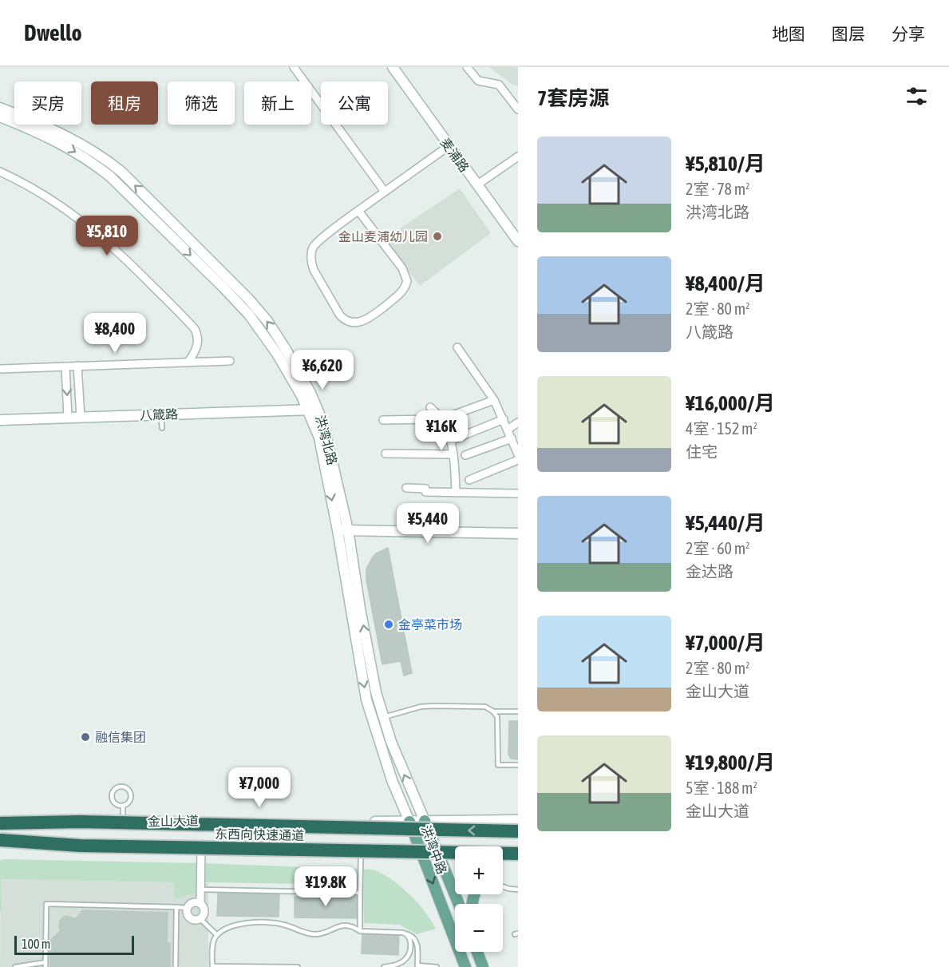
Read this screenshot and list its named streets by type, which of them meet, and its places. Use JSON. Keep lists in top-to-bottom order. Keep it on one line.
{"streets":{"highway":["东西向快速通道"],"main road":["麦浦路","八箴路","洪湾北路","金山大道","洪湾中路"]},"crossings":[["八箴路","洪湾北路"],["洪湾北路","金山大道"],["洪湾北路","洪湾中路"],["金山大道","东西向快速通道"],["金山大道","洪湾中路"]],"places":["金山麦浦幼儿园","金亭菜市场","融信集团"],"scale_bar":"100 m","page":{"header":"Dwello","nav":["地图","图层","分享"],"heading":"7套房源","chip":["买房","租房","筛选","新上","公寓"],"list":[{"name":"¥5,810/月","note":"2室 · 78 m² · 洪湾北路"},{"name":"¥8,400/月","note":"2室 · 80 m² · 八箴路"},{"name":"¥16,000/月","note":"4室 · 152 m² · 住宅"},{"name":"¥5,440/月","note":"2室 · 60 m² · 金达路"},{"name":"¥7,000/月","note":"2室 · 80 m² · 金山大道"},{"name":"¥19,800/月","note":"5室 · 188 m² · 金山大道"}],"price":["¥5,810","¥8,400","¥6,620","¥16K","¥5,440","¥7,000","¥19.8K"],"map_buttons":["+","−"],"scale":"100 m"}}
